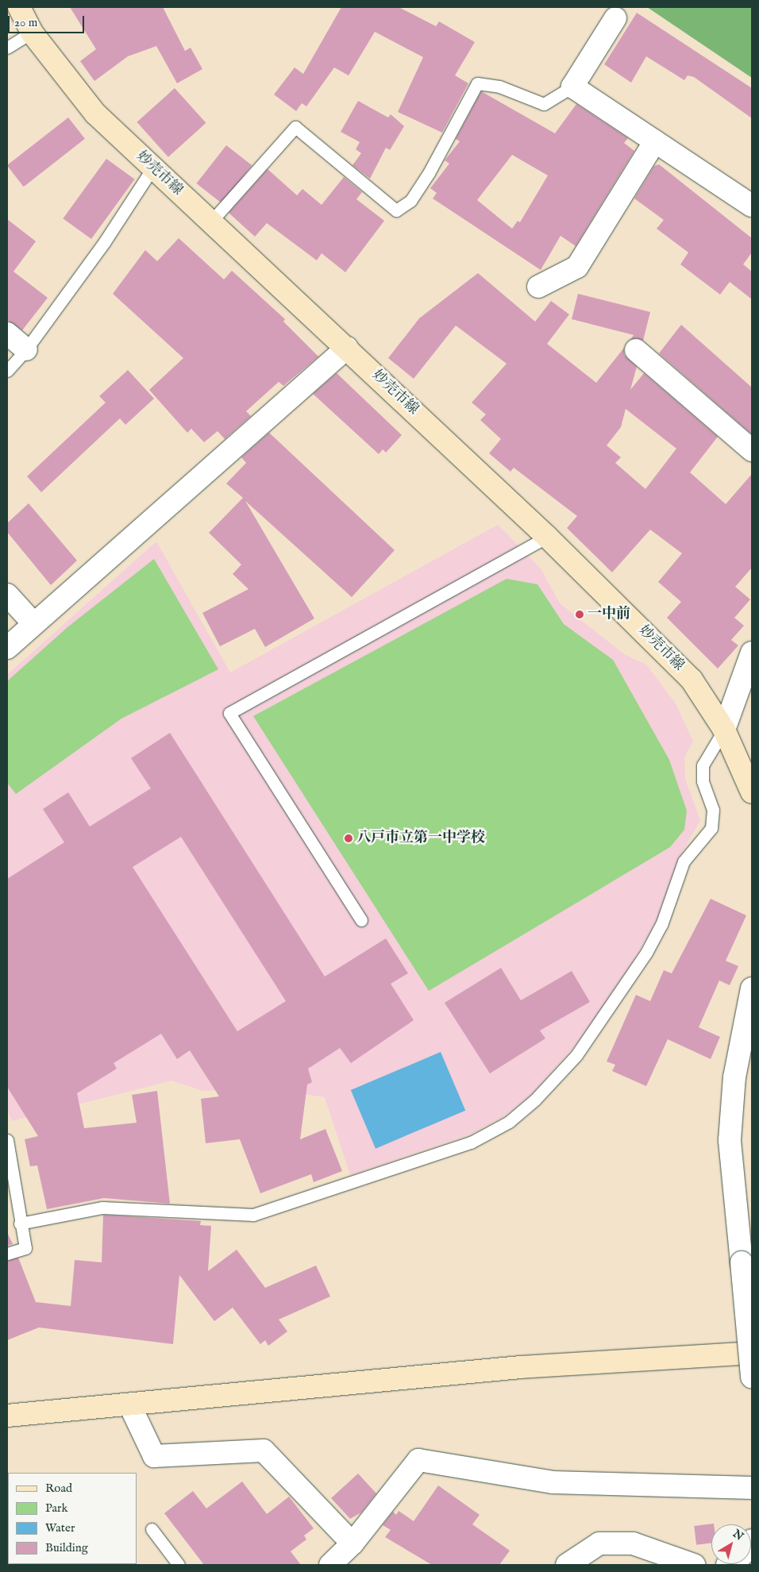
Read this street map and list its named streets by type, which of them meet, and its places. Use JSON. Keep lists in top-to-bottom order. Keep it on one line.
{"streets":{"main road":["妙売市線"]},"places":["一中前","八戸市立第一中学校"],"legend":["Road","Park","Water","Building"],"scale_bar":"20 m","north":"top right"}
